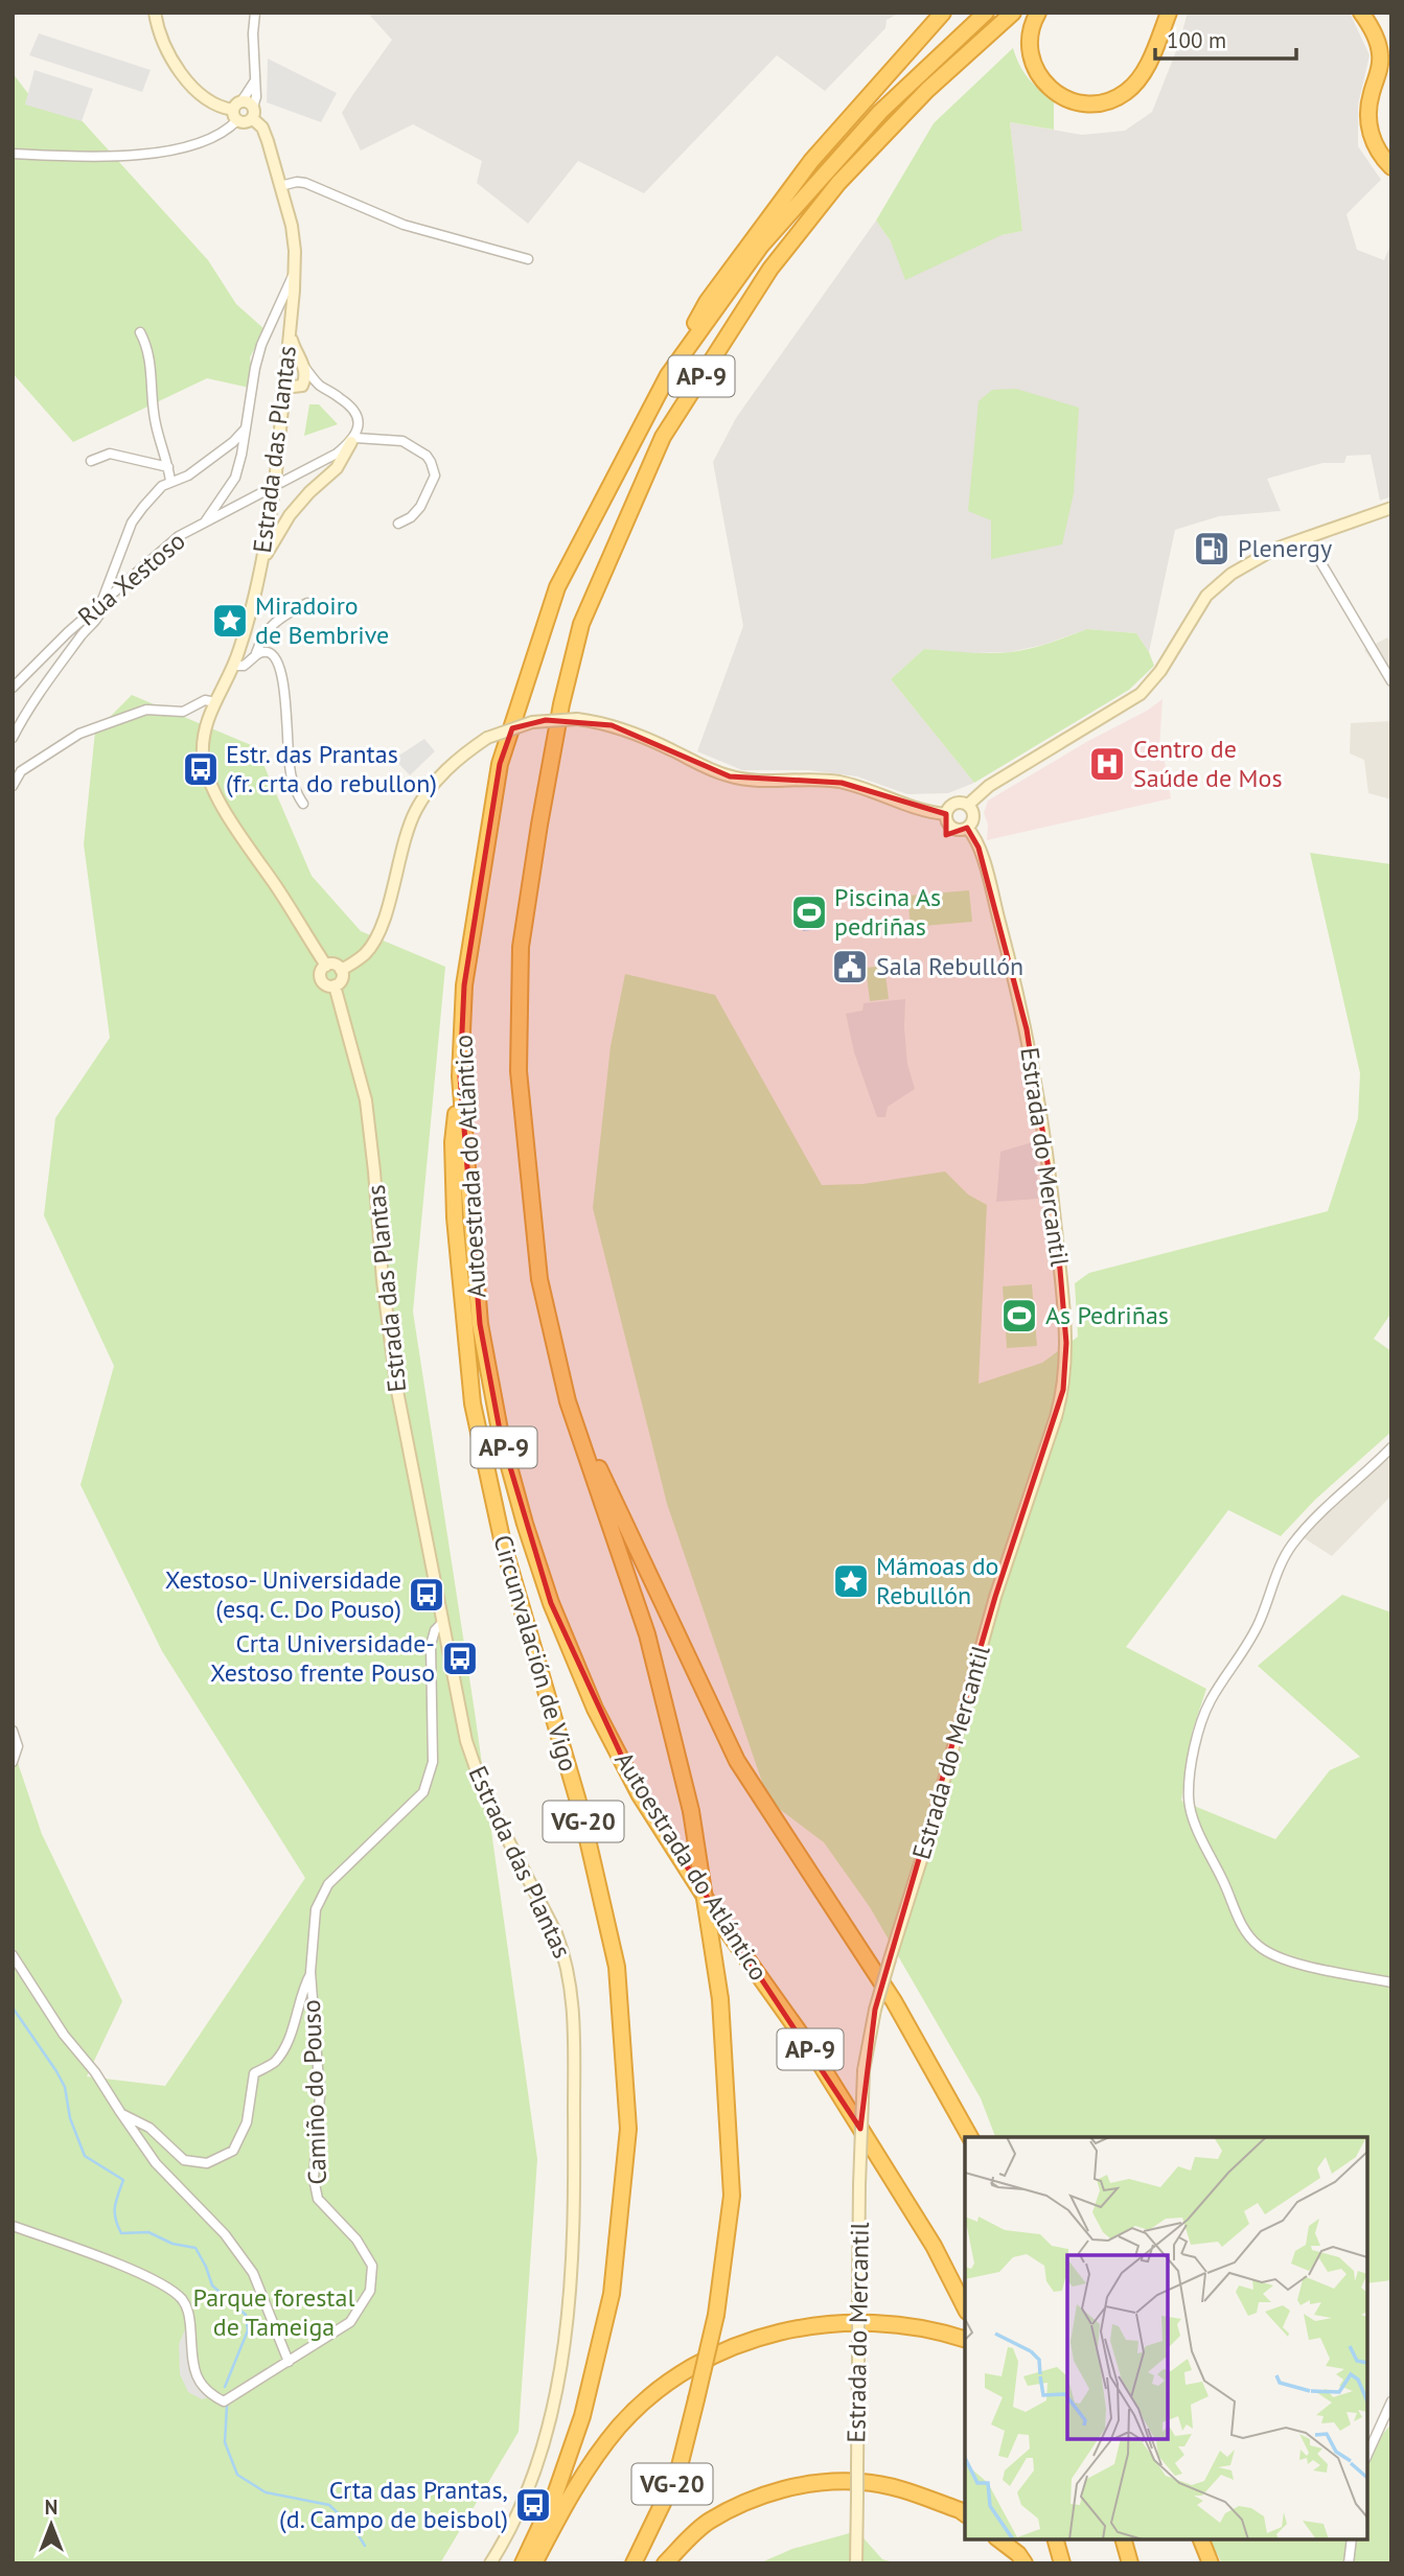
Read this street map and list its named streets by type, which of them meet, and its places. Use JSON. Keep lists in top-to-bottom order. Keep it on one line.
{"streets":{"highway":["AP-9","Autoestrada do Atlántico","Circunvalación de Vigo","VG-20"],"street":["Estrada das Plantas","Rúa Xestoso","Estrada do Mercantil","Camiño do Pouso"]},"crossings":[["Estrada das Plantas","Camiño do Pouso"],["Autoestrada do Atlántico","Circunvalación de Vigo"],["Autoestrada do Atlántico","VG-20"]],"parks":["Parque forestal de Tameiga"],"places":{"fuel station":["Plenergy"],"place":["Miradoiro de Bembrive","Mámoas do Rebullón"],"hospital":["Centro de Saúde de Mos"],"bus stop":["Estr. das Prantas (fr. crta do rebullon)","Xestoso- Universidade (esq. C. Do Pouso)","Crta Universidade- Xestoso frente Pouso","Crta das Prantas, (d. Campo de beisbol)"],"sports":["Piscina As pedriñas","As Pedriñas"],"public building":["Sala Rebullón"]},"scale_bar":"100 m","north":"top"}
